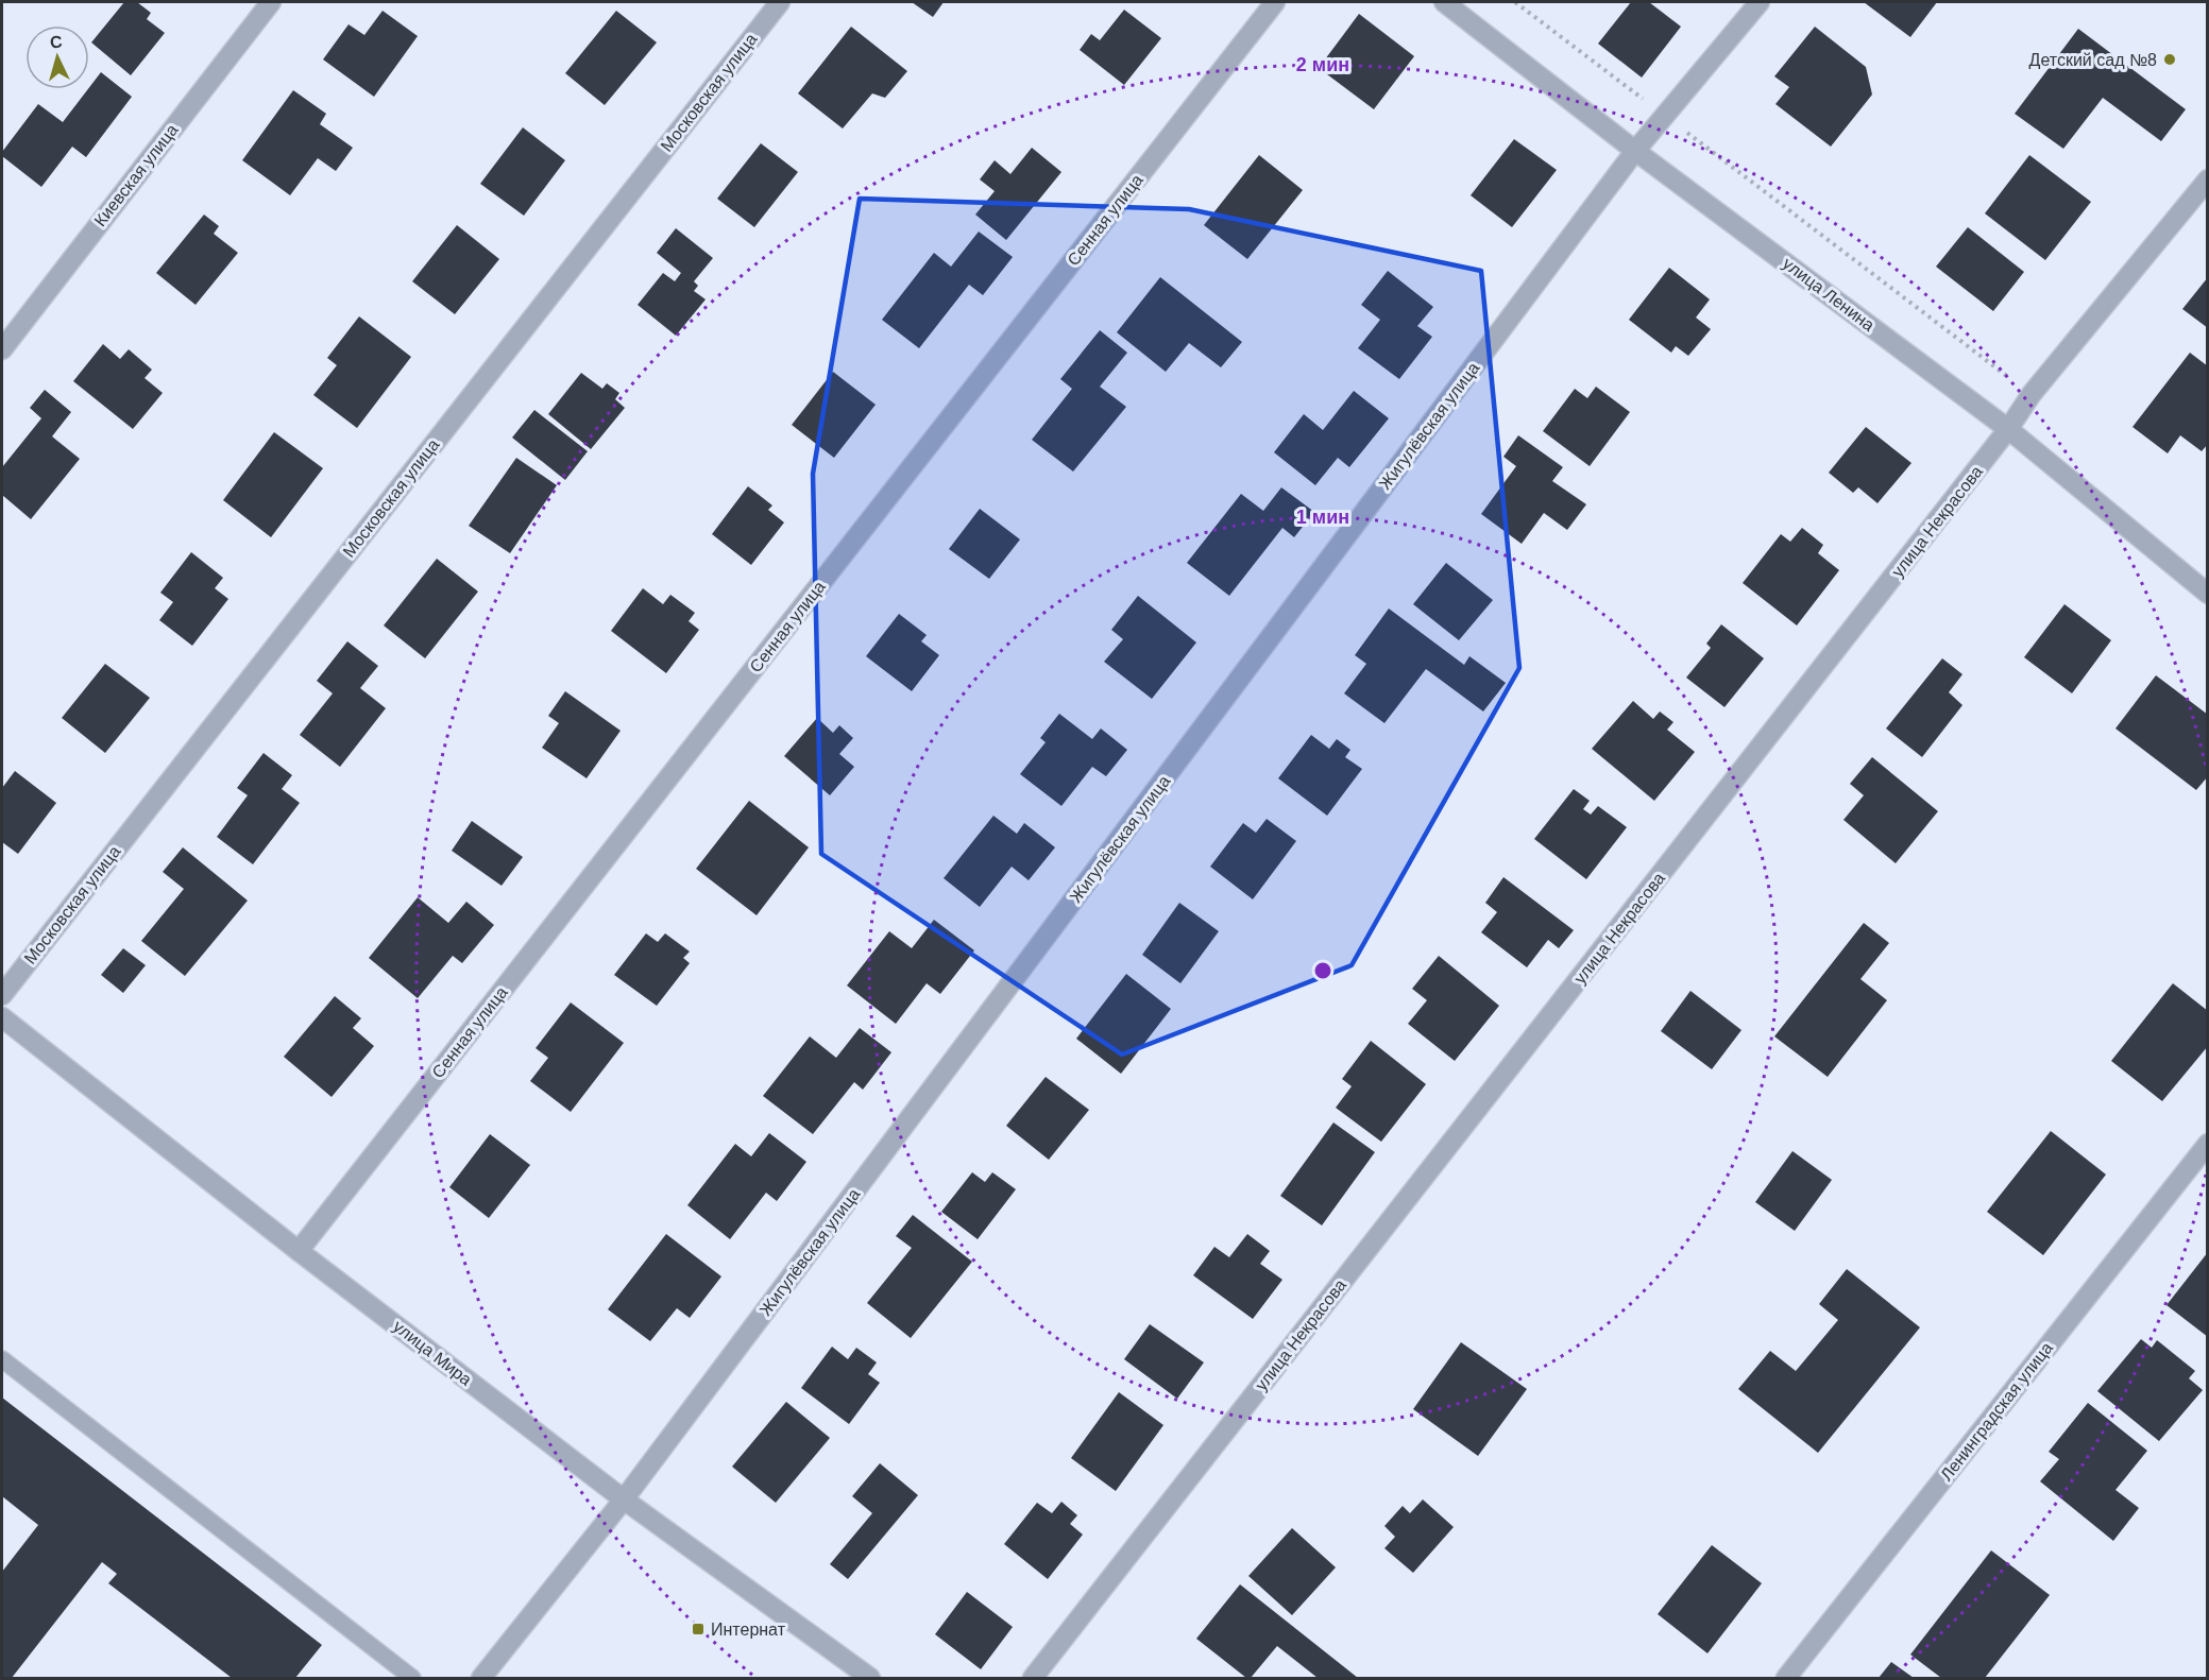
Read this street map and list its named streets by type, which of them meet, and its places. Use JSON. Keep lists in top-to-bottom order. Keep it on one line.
{"streets":{"street":["Московская улица","Киевская улица","Сенная улица","улица Ленина","Жигулёвская улица","улица Некрасова","улица Мира","Ленинградская улица"]},"crossings":[["Сенная улица","улица Мира"],["улица Ленина","Жигулёвская улица"],["улица Ленина","улица Некрасова"],["Жигулёвская улица","улица Мира"]],"places":{"other":["Детский сад №8"],"transit":["Интернат"]},"north":"top","rings":["2 мин","1 мин"]}
